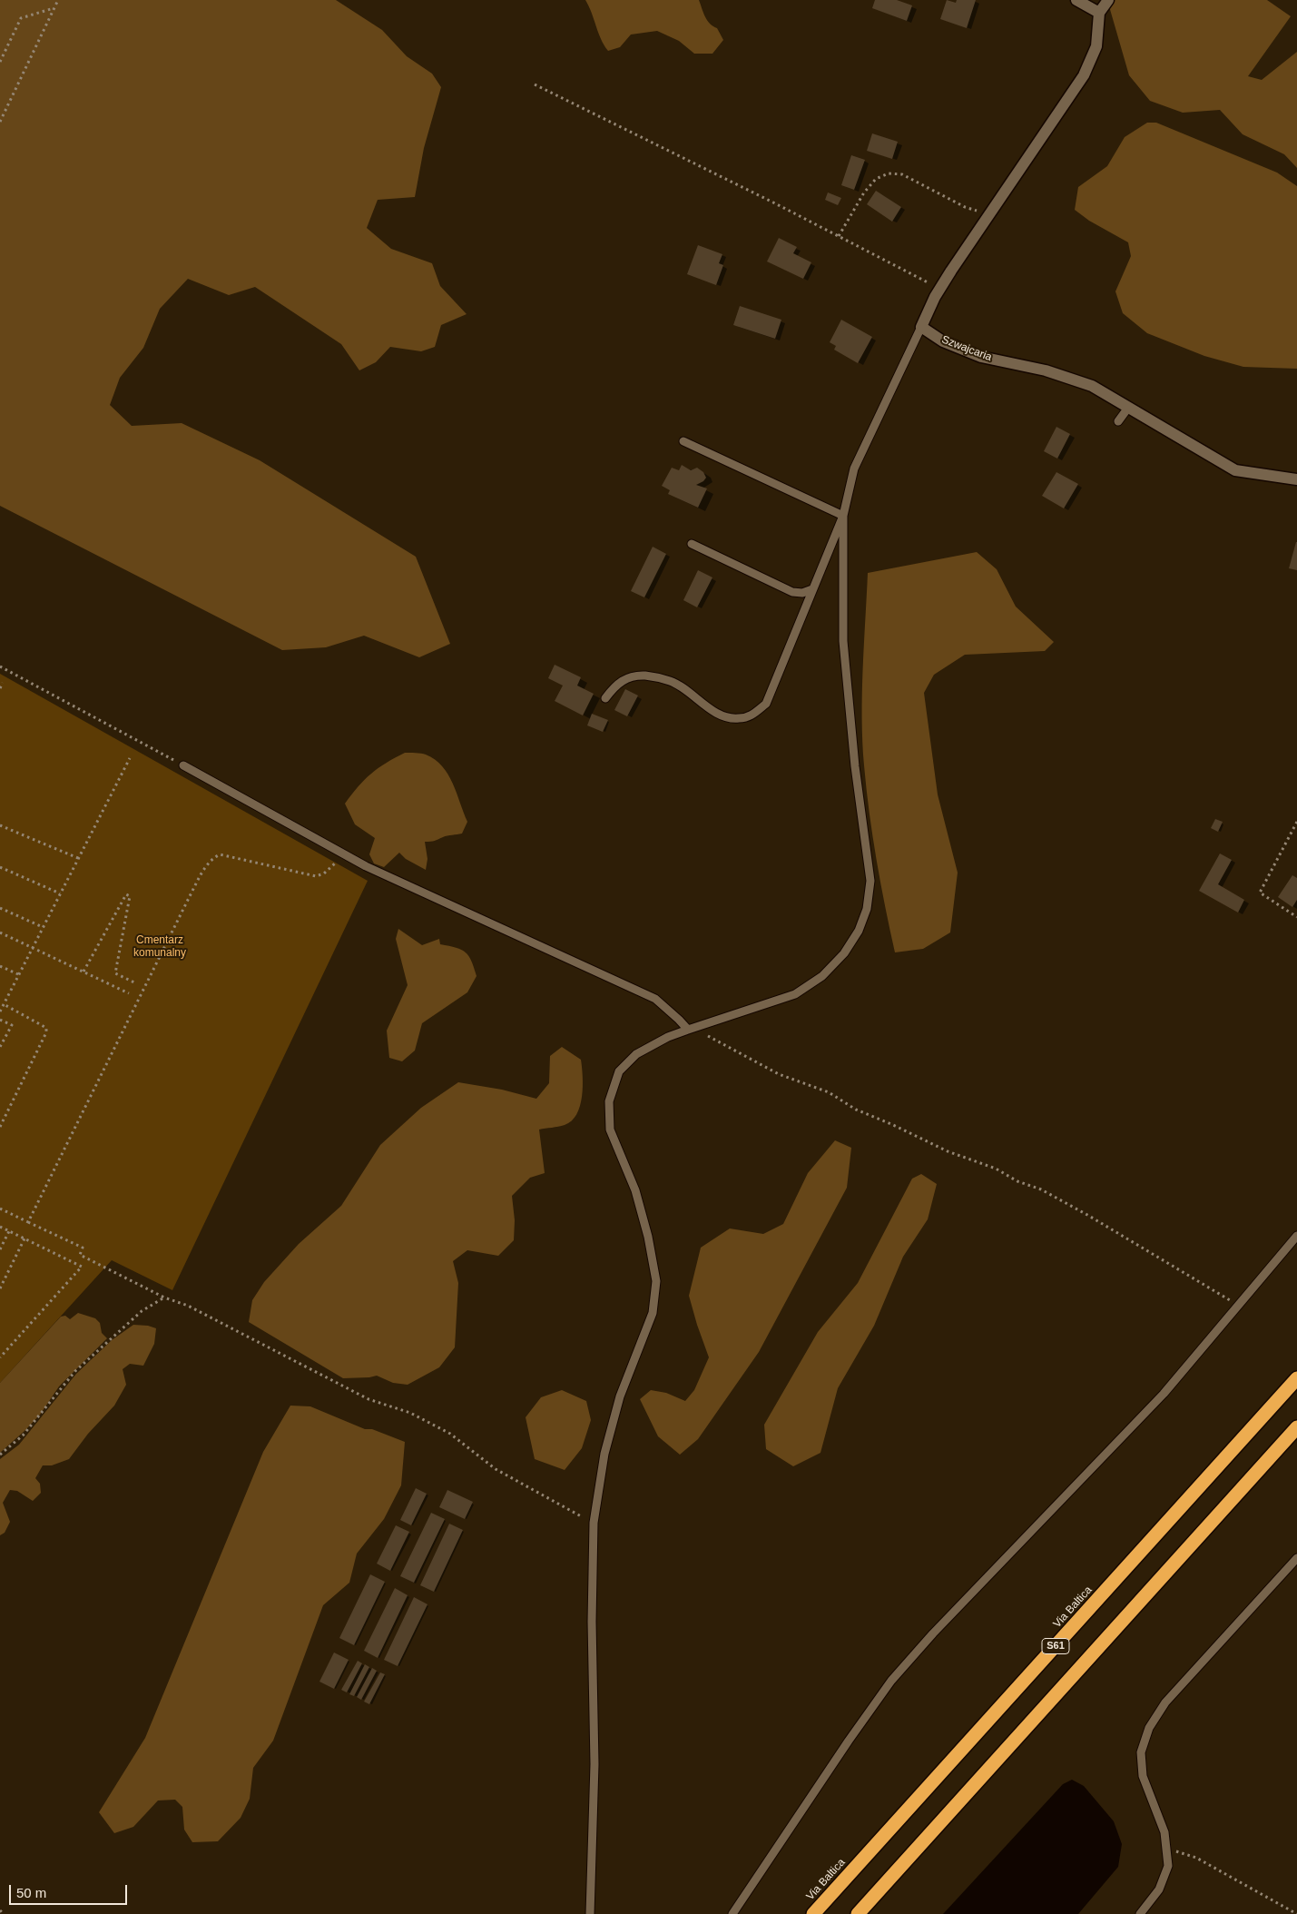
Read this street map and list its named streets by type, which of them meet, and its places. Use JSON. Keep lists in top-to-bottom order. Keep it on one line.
{"streets":{"highway":["Via Baltica","S61"],"street":["Szwajcaria"]},"parks":["Cmentarz komunalny"],"scale_bar":"50 m"}
